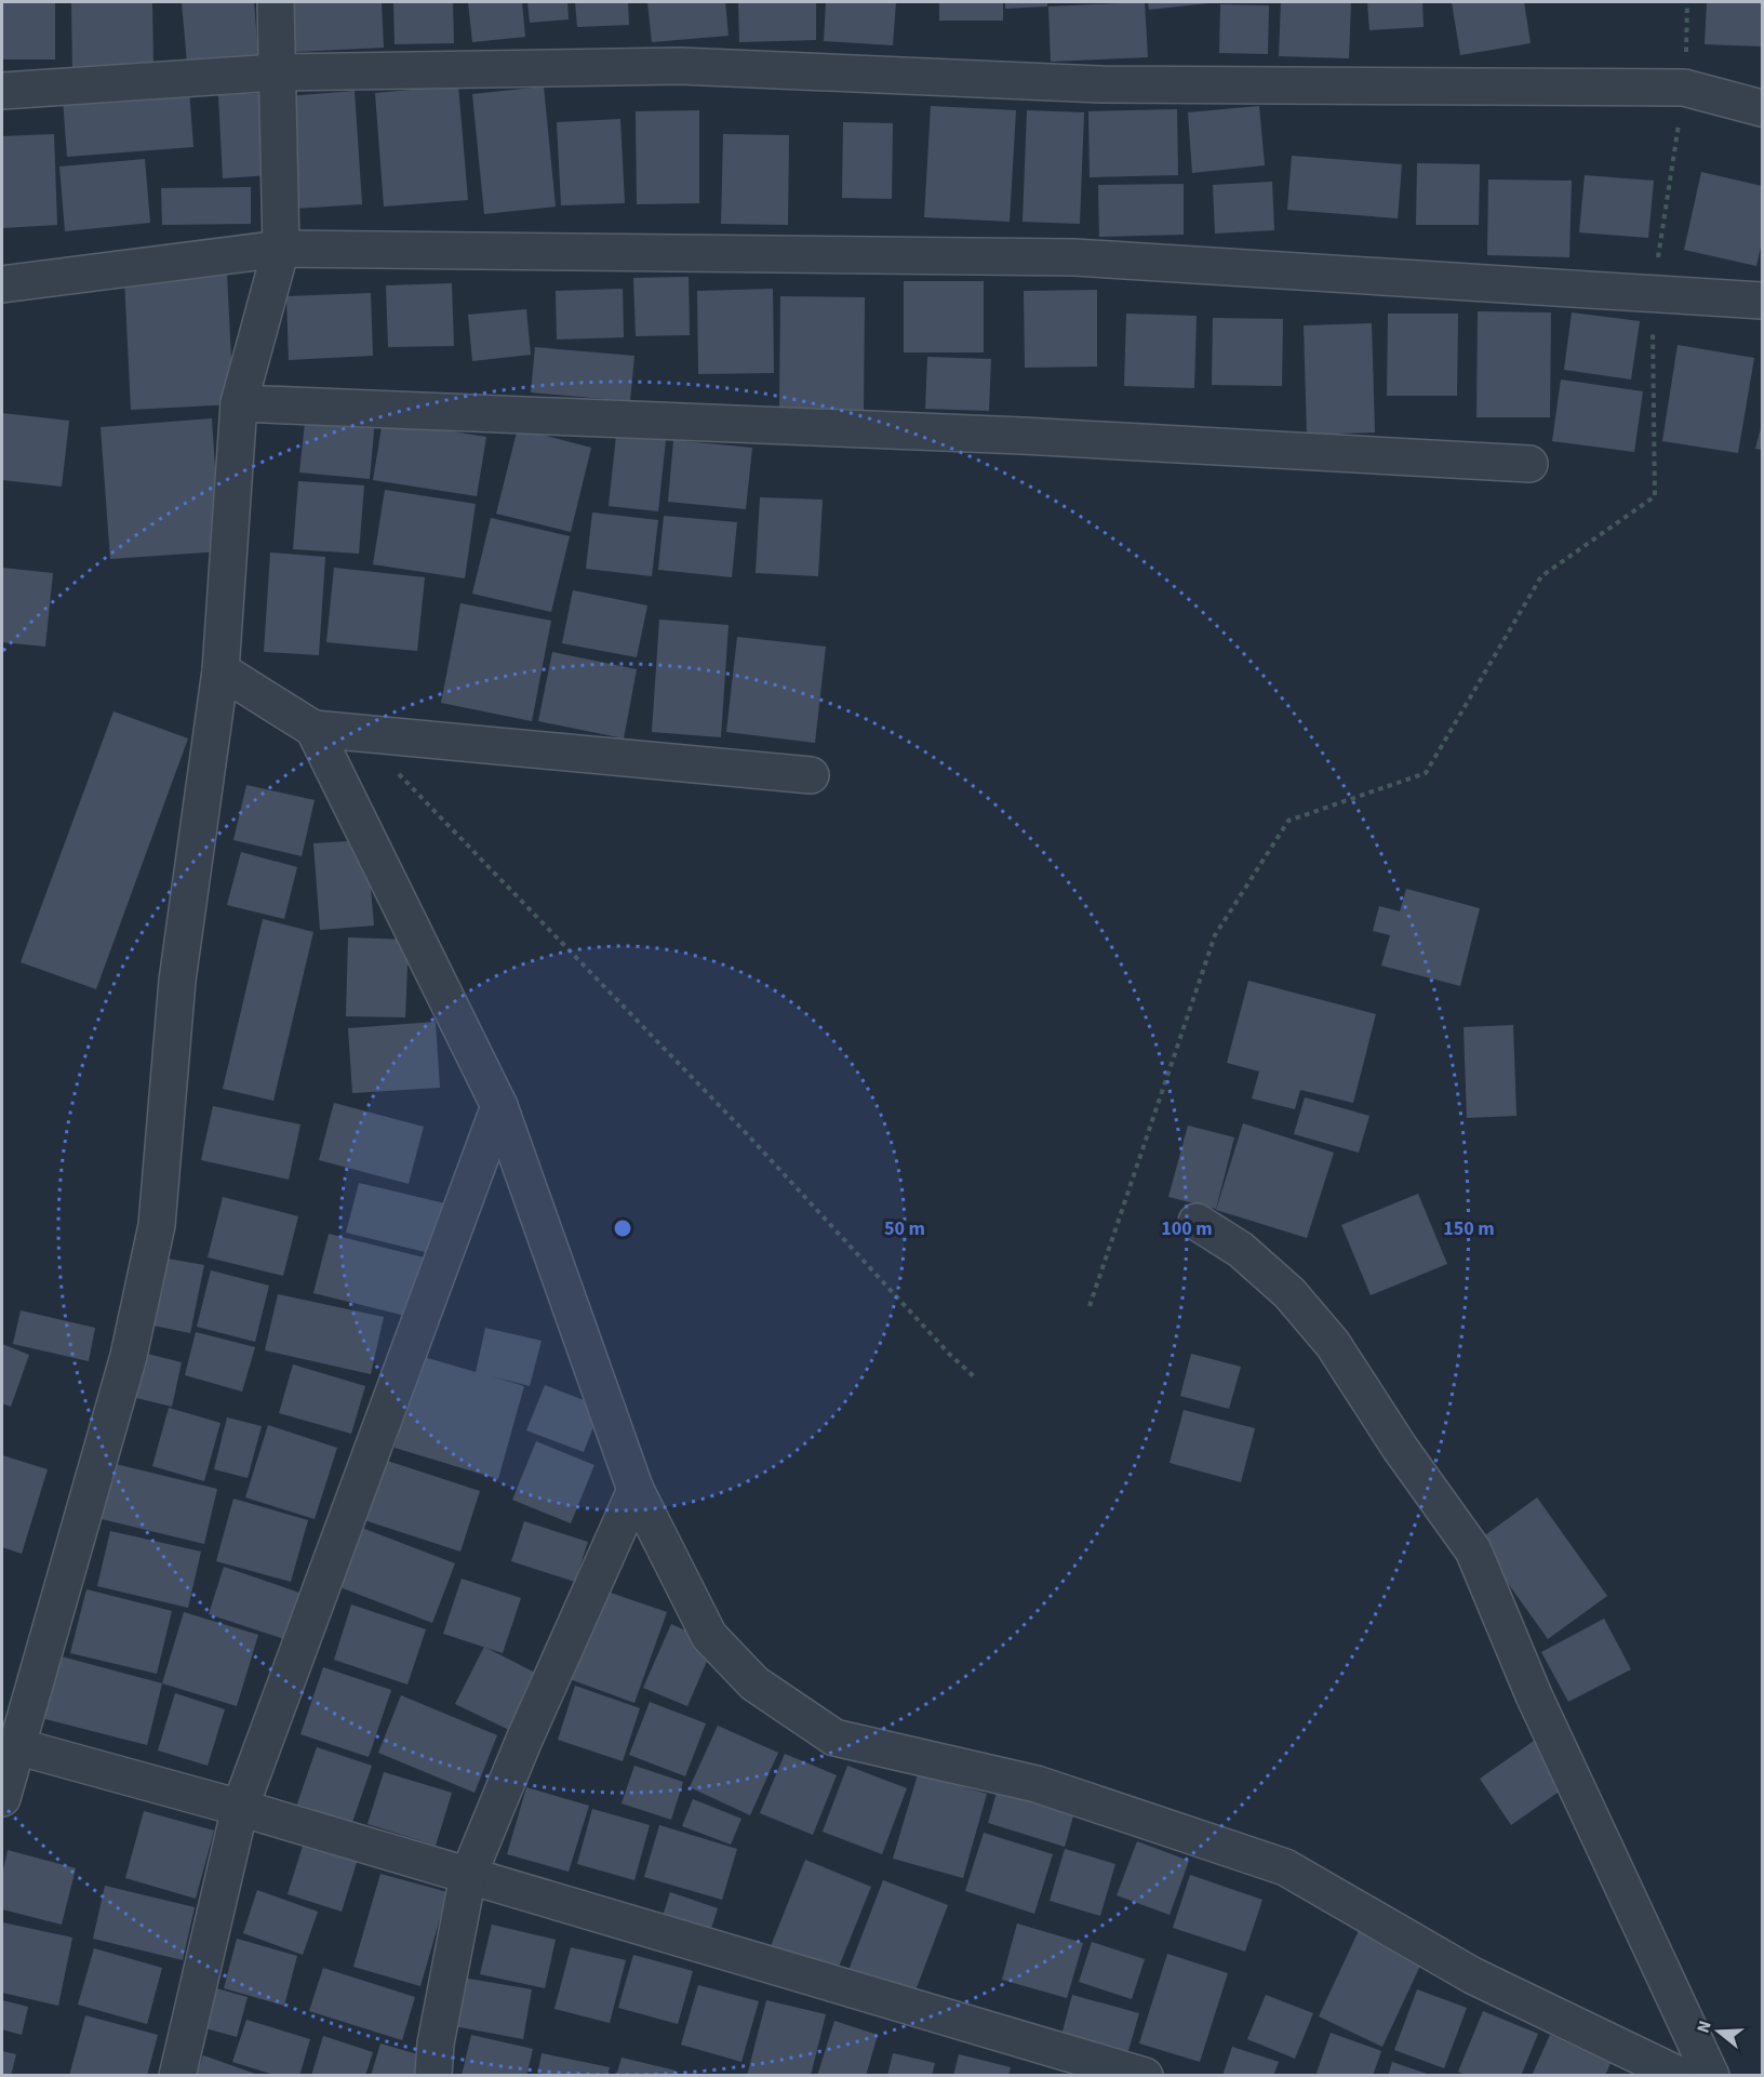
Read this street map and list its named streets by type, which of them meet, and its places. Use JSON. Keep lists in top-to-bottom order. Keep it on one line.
{"north":"left","rings":["50 m","100 m","150 m"]}
